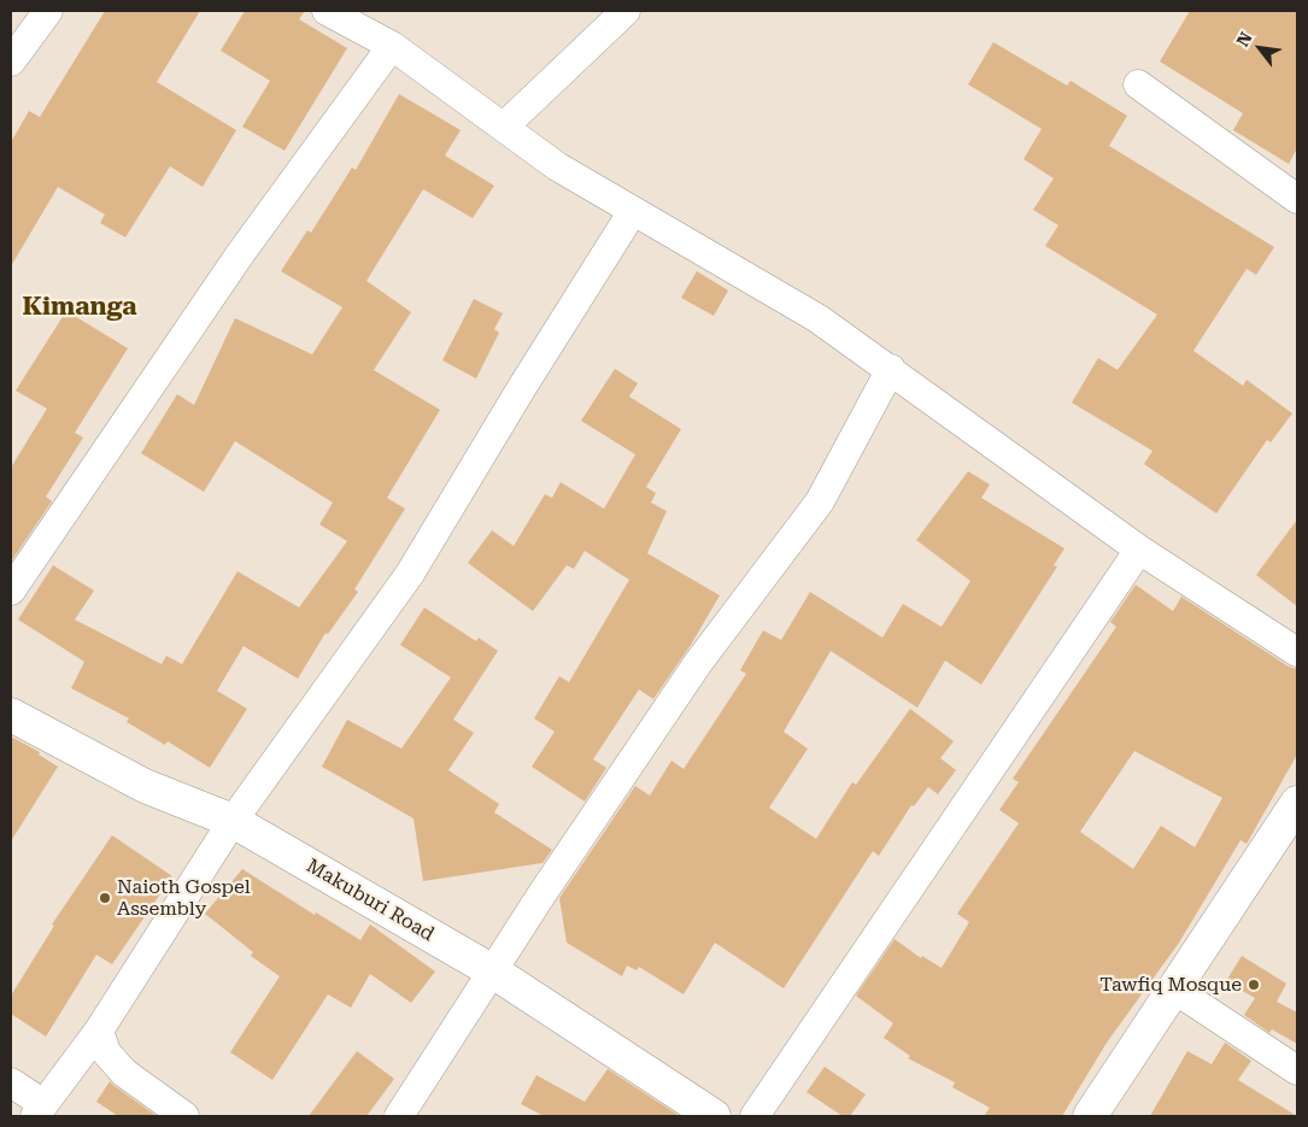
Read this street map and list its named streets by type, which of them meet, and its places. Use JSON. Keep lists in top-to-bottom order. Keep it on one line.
{"streets":{"street":["Makuburi Road"]},"districts":["Kimanga"],"places":["Naioth Gospel Assembly","Tawfiq Mosque"],"north":"top left"}
